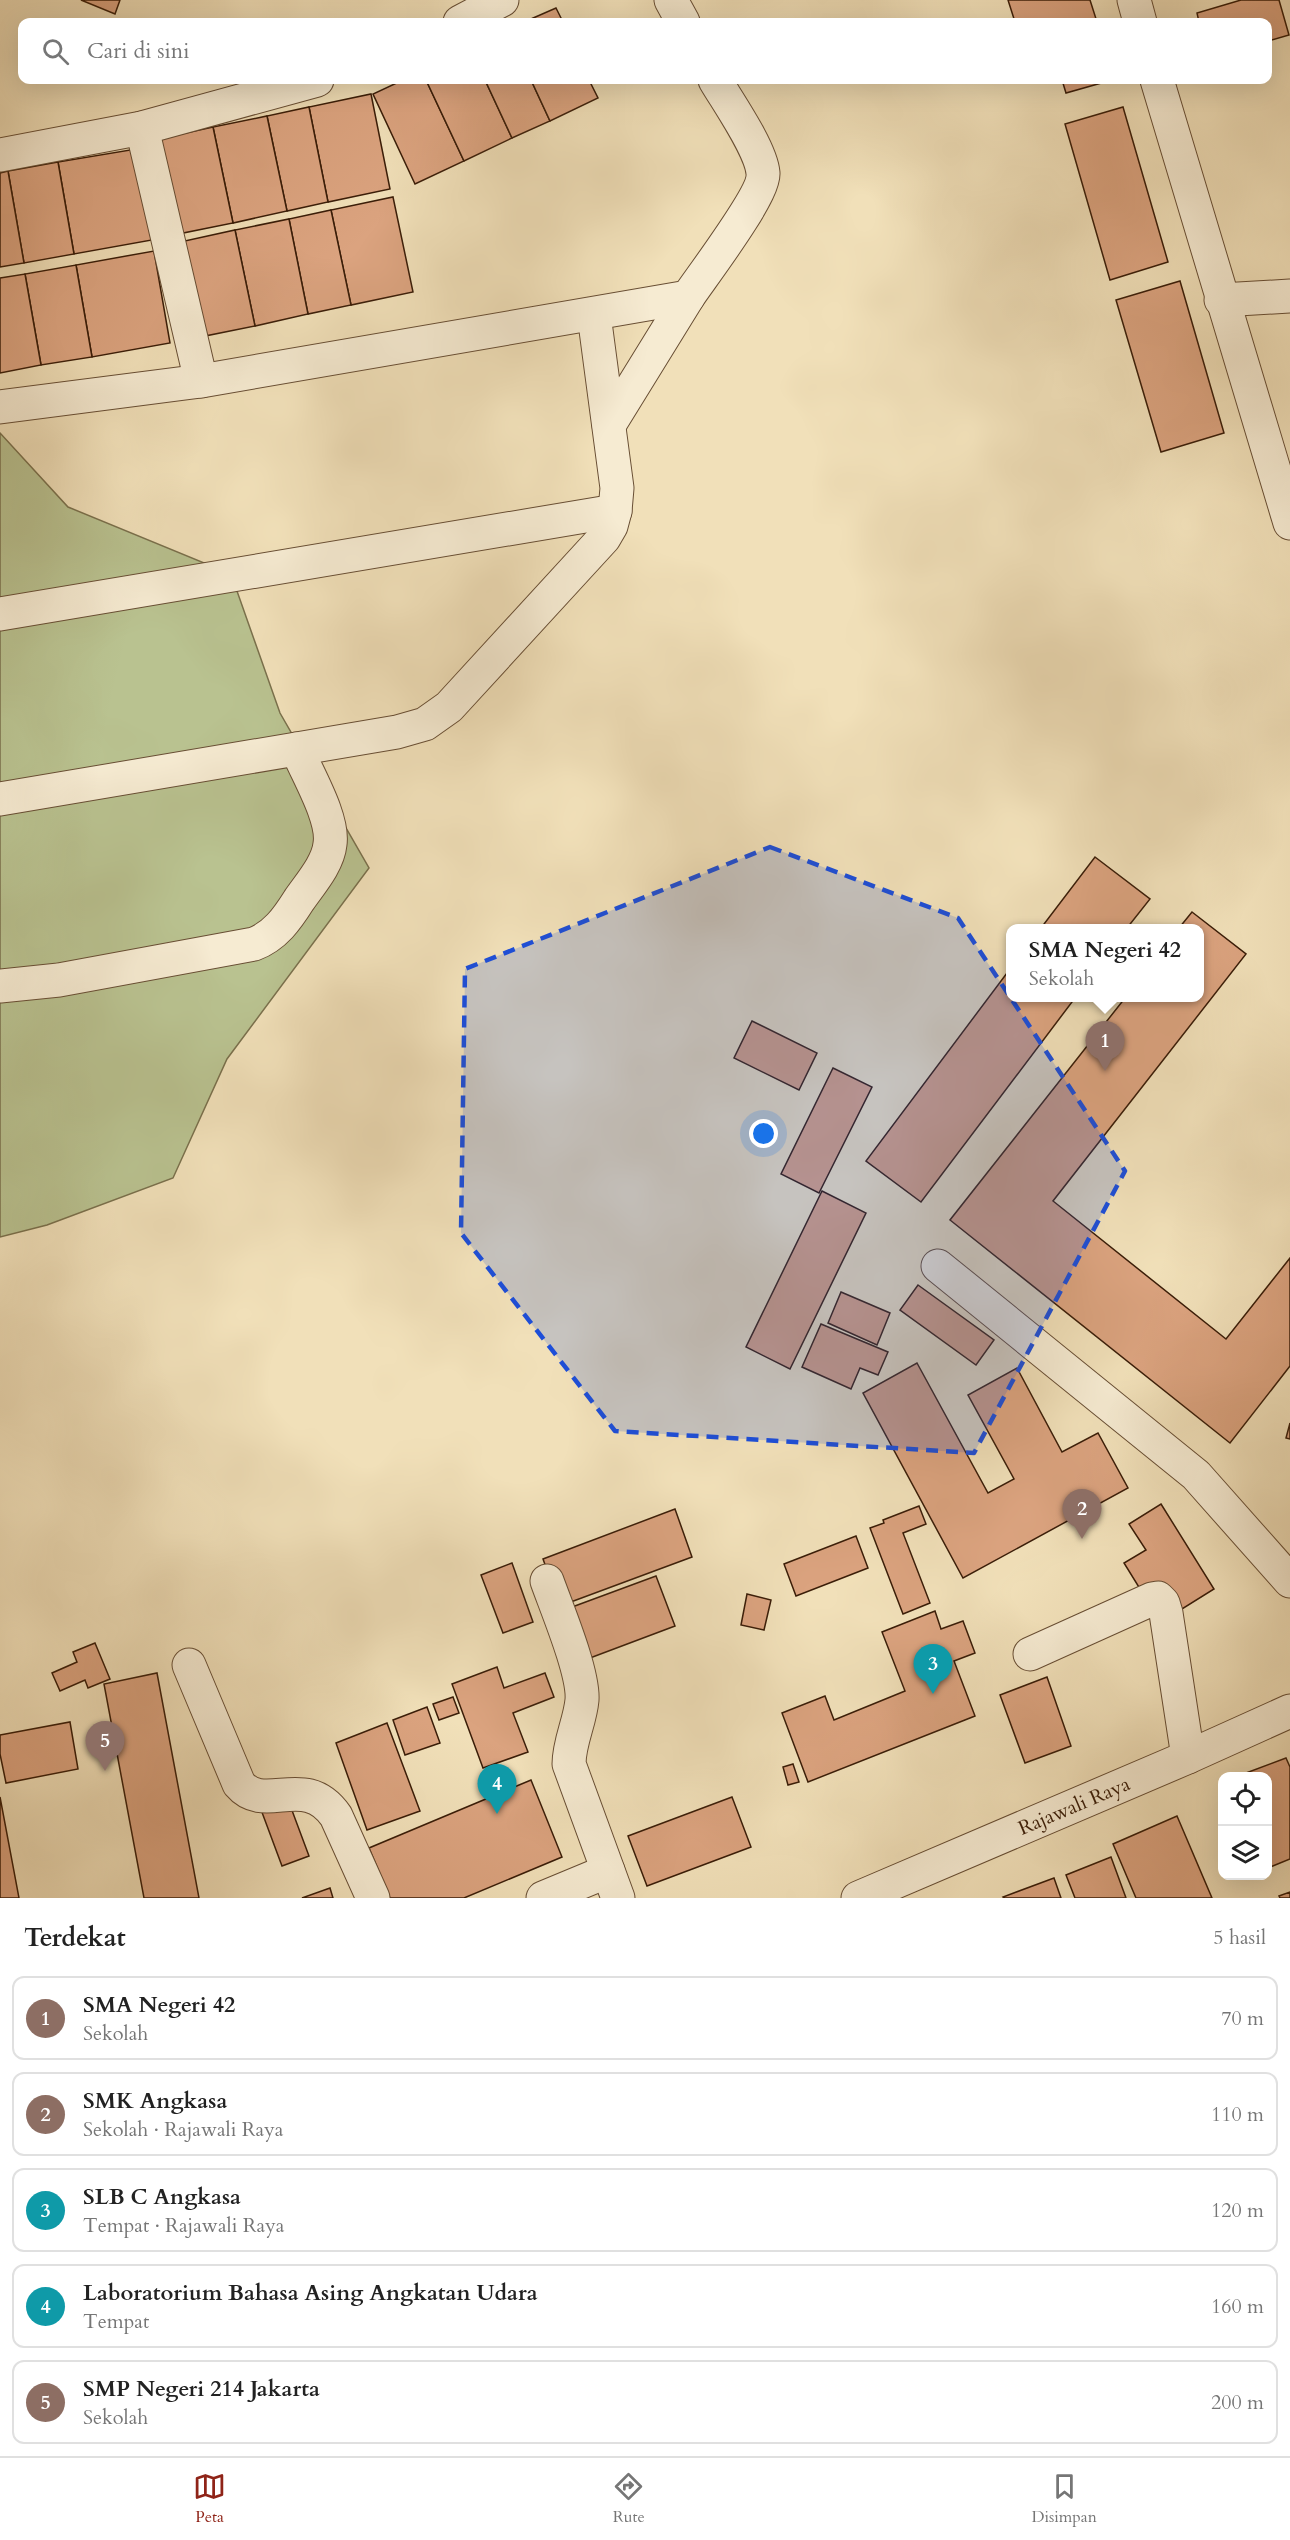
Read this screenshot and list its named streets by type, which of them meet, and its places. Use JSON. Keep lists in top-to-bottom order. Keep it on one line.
{"streets":{"street":["Rajawali Raya"]},"page":{"search":"Cari di sini","popup":["SMA Negeri 42","Sekolah"],"pins":["1","2","3","5","4"],"heading":["Terdekat","5 hasil"],"list":[{"mark":"1","name":"SMA Negeri 42","note":"Sekolah","value":"70 m"},{"mark":"2","name":"SMK Angkasa","note":"Sekolah · Rajawali Raya","value":"110 m"},{"mark":"3","name":"SLB C Angkasa","note":"Tempat · Rajawali Raya","value":"120 m"},{"mark":"4","name":"Laboratorium Bahasa Asing Angkatan Udara","note":"Tempat","value":"160 m"},{"mark":"5","name":"SMP Negeri 214 Jakarta","note":"Sekolah","value":"200 m"}],"nav":["Peta","Rute","Disimpan"]}}
